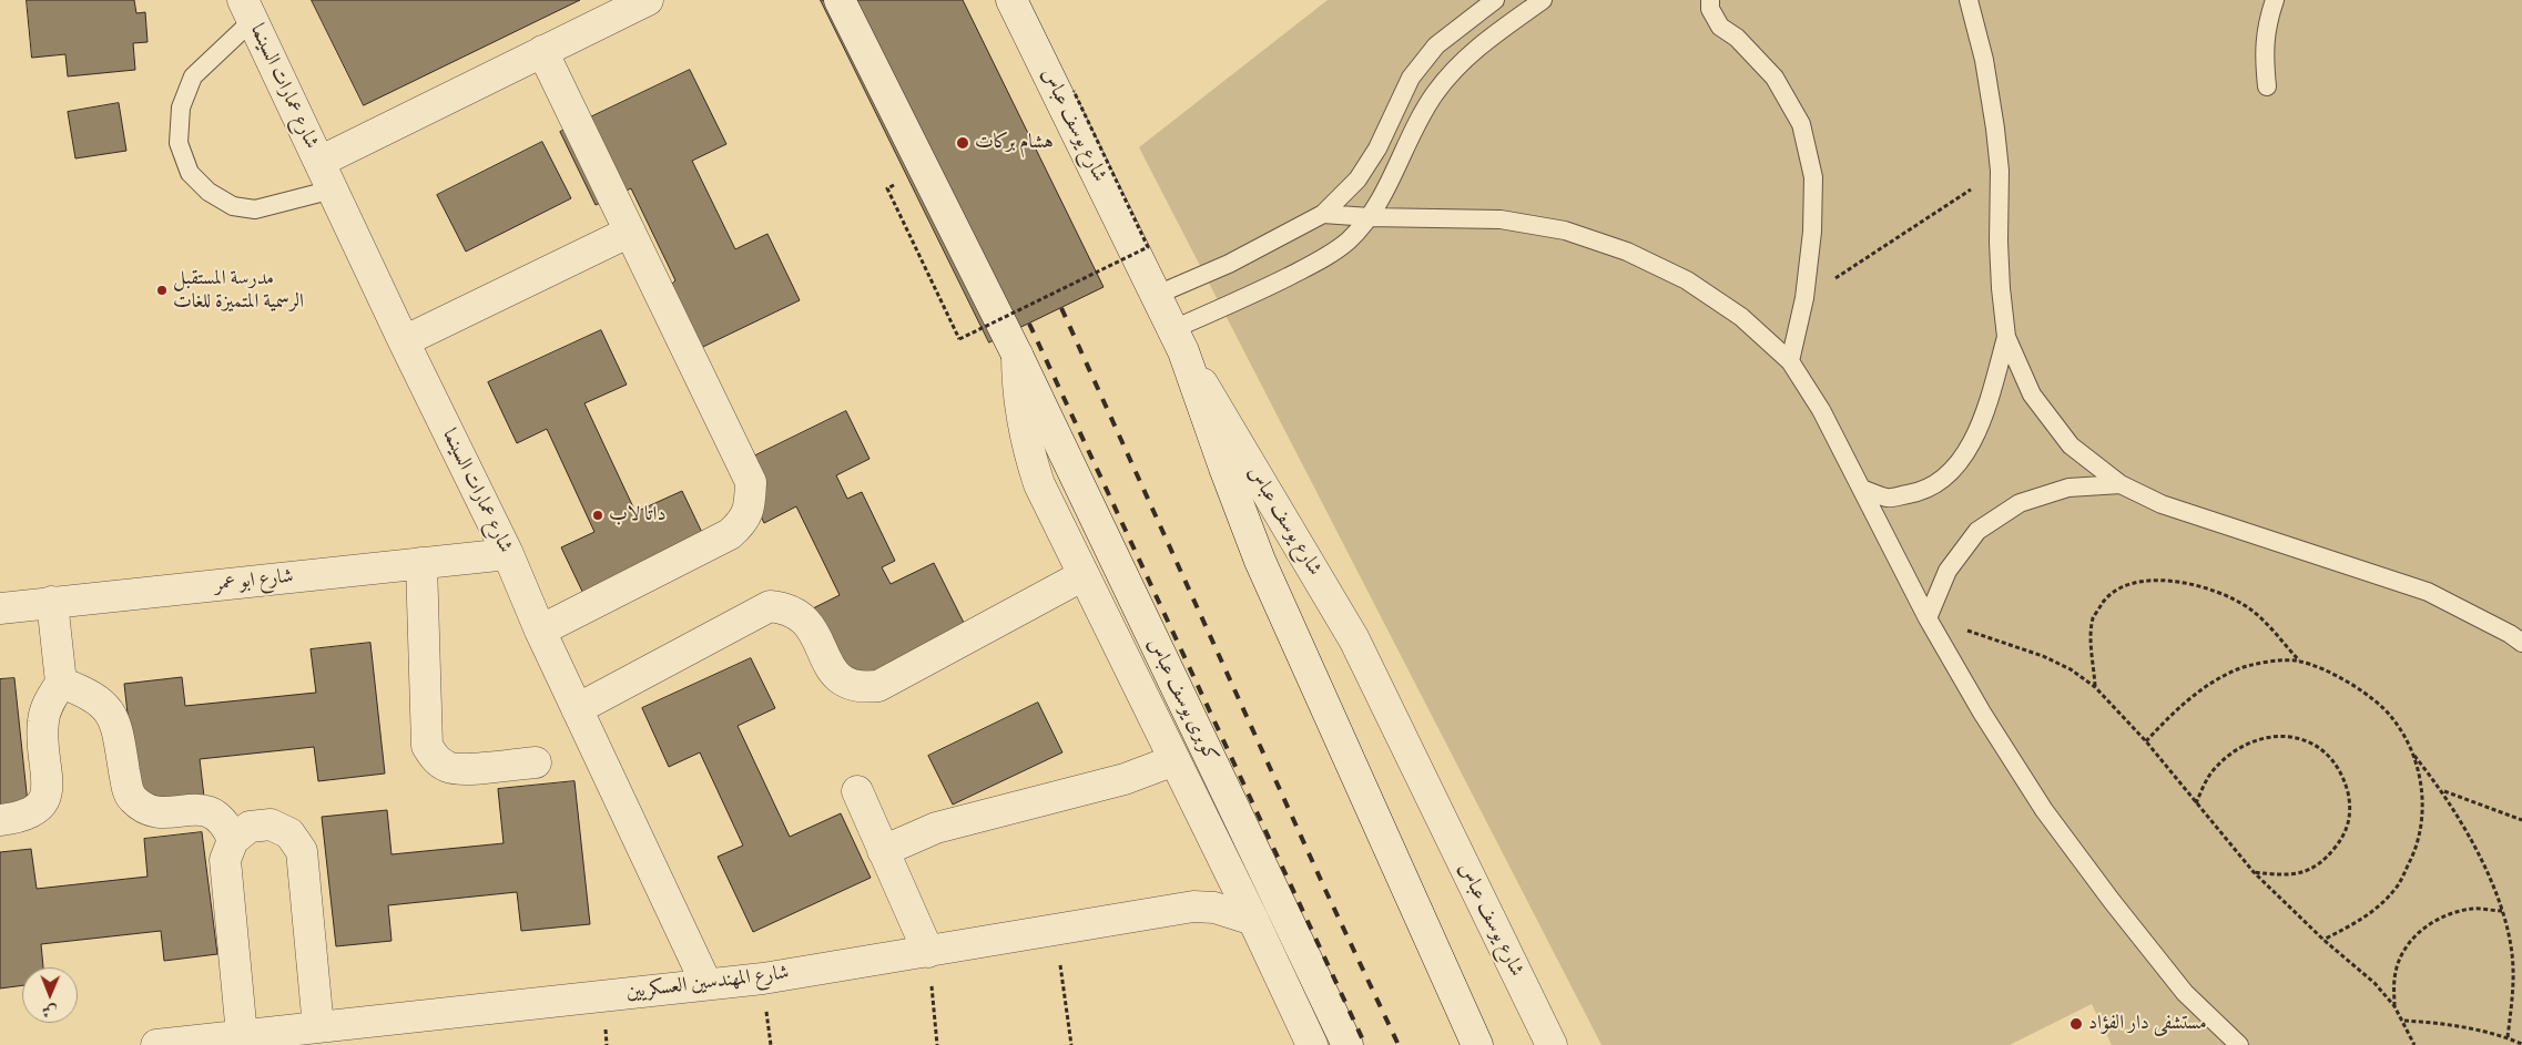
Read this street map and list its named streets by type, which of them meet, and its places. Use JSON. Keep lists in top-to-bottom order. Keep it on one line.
{"streets":{"street":["شارع عمارات السينما","شارع يوسف عباس","شارع ابو عمر","كوبرى يوسف عباس","شارع المهندسين العسكريين"]},"crossings":[["شارع عمارات السينما","شارع ابو عمر"],["شارع عمارات السينما","شارع المهندسين العسكريين"]],"places":["هشام بركات","مدرسة المستقبل الرسمية المتميزة للغات","داتا لاب","مستشفى دار الفؤاد"],"north":"bottom"}
